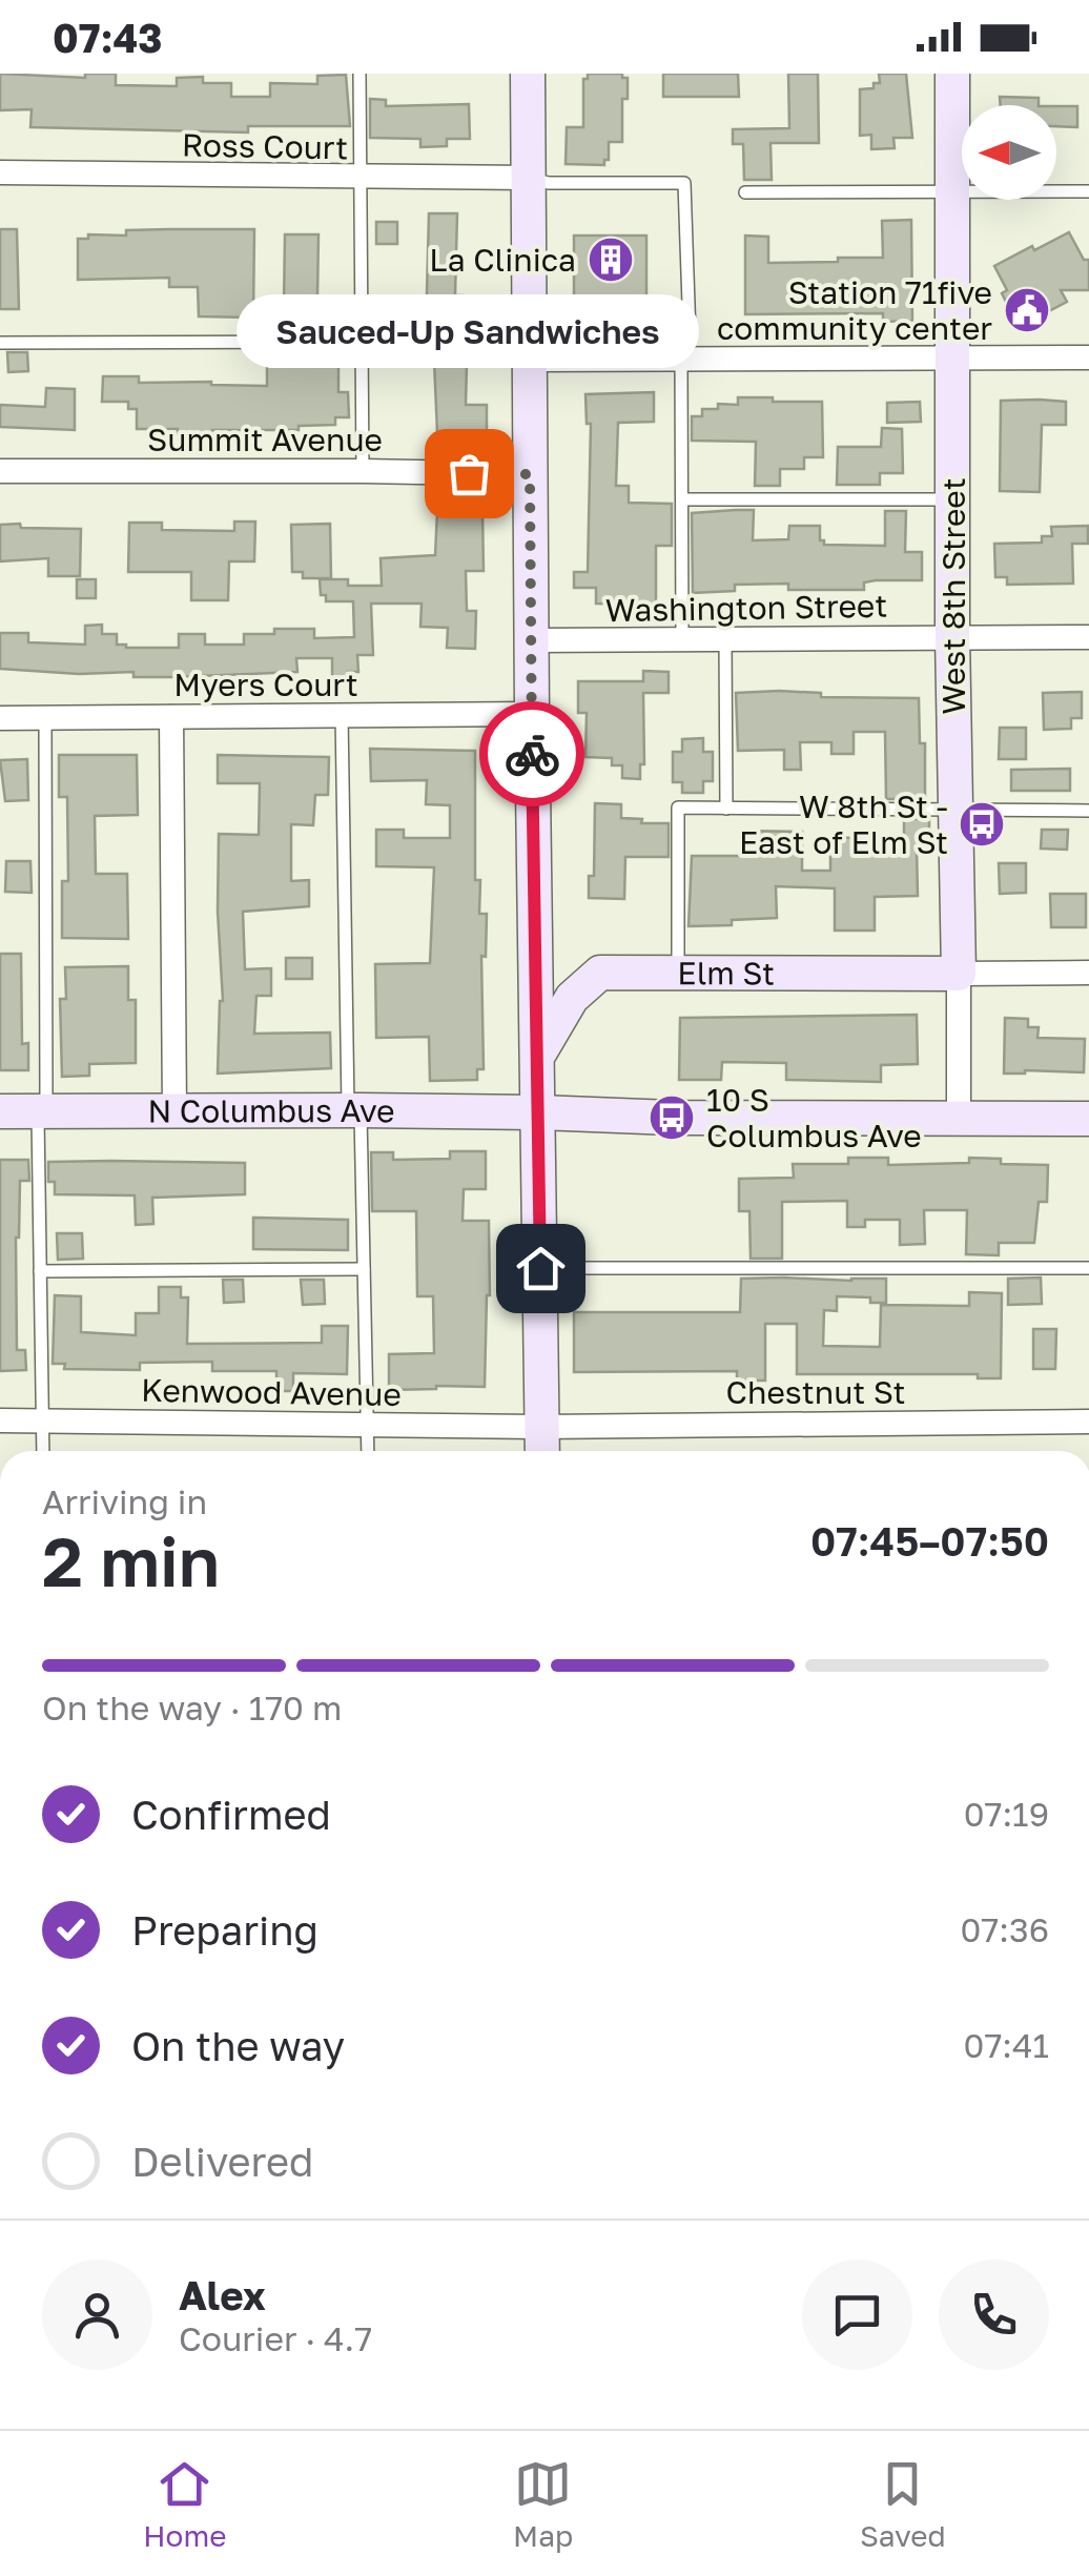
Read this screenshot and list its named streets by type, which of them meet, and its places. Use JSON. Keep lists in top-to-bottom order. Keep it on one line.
{"streets":{"main road":["West 8th Street","Elm St","N Columbus Ave"],"street":["Ross Court","Summit Avenue","Washington Street","Myers Court","Kenwood Avenue","Chestnut St"]},"crossings":[["West 8th Street","Washington Street"],["West 8th Street","Elm St"],["West 8th Street","N Columbus Ave"],["Kenwood Avenue","Chestnut St"]],"places":{"building":["La Clinica"],"public building":["Station 71five community center"],"other":["Sauced-Up Sandwiches"],"bus stop":["W 8th St - East of Elm St","10 S Columbus Ave"]},"north":"left","page":{"status":"07:43","bubble":"Sauced-Up Sandwiches","heading":["2 min","Arriving in","07:45–07:50"],"panel":["Alex","Courier · 4.7"],"bar":"On the way · 170 m","list":[["Confirmed","07:19"],["Preparing","07:36"],["On the way","07:41"],"Delivered"],"tabs":["Home","Map","Saved"]}}
